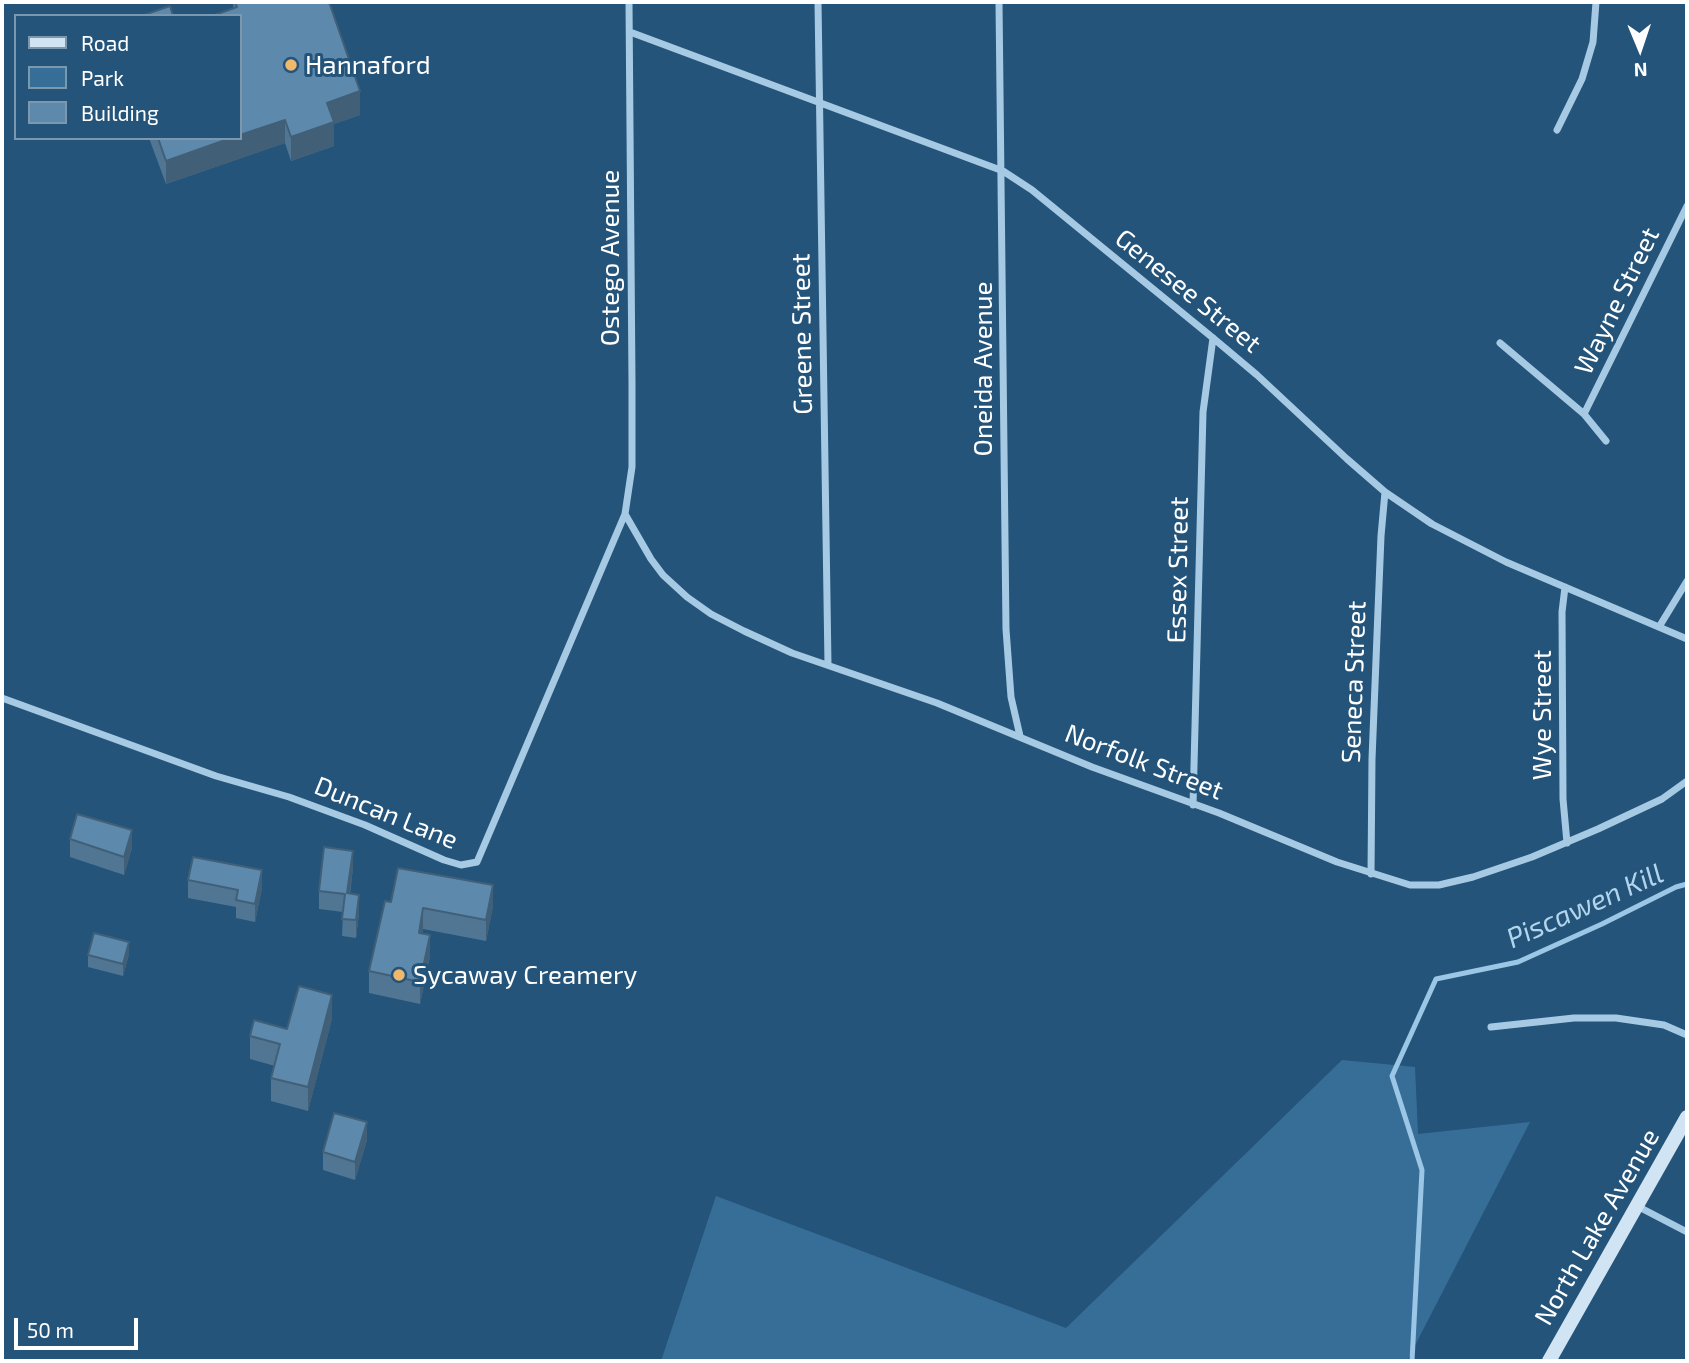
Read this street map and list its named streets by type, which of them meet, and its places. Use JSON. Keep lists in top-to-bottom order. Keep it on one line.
{"streets":{"street":["Ostego Avenue","Genesee Street","Wayne Street","Greene Street","Oneida Avenue","Essex Street","Seneca Street","Wye Street","Norfolk Street","Duncan Lane","North Lake Avenue"]},"crossings":[["Ostego Avenue","Genesee Street"],["Ostego Avenue","Norfolk Street"],["Ostego Avenue","Duncan Lane"],["Genesee Street","Greene Street"],["Genesee Street","Oneida Avenue"],["Genesee Street","Essex Street"],["Genesee Street","Seneca Street"],["Genesee Street","Wye Street"],["Greene Street","Norfolk Street"],["Oneida Avenue","Norfolk Street"],["Essex Street","Norfolk Street"],["Seneca Street","Norfolk Street"],["Wye Street","Norfolk Street"],["Norfolk Street","Duncan Lane"]],"water":["Piscawen Kill"],"places":["Hannaford","Sycaway Creamery"],"legend":["Road","Park","Building"],"scale_bar":"50 m","north":"bottom"}
